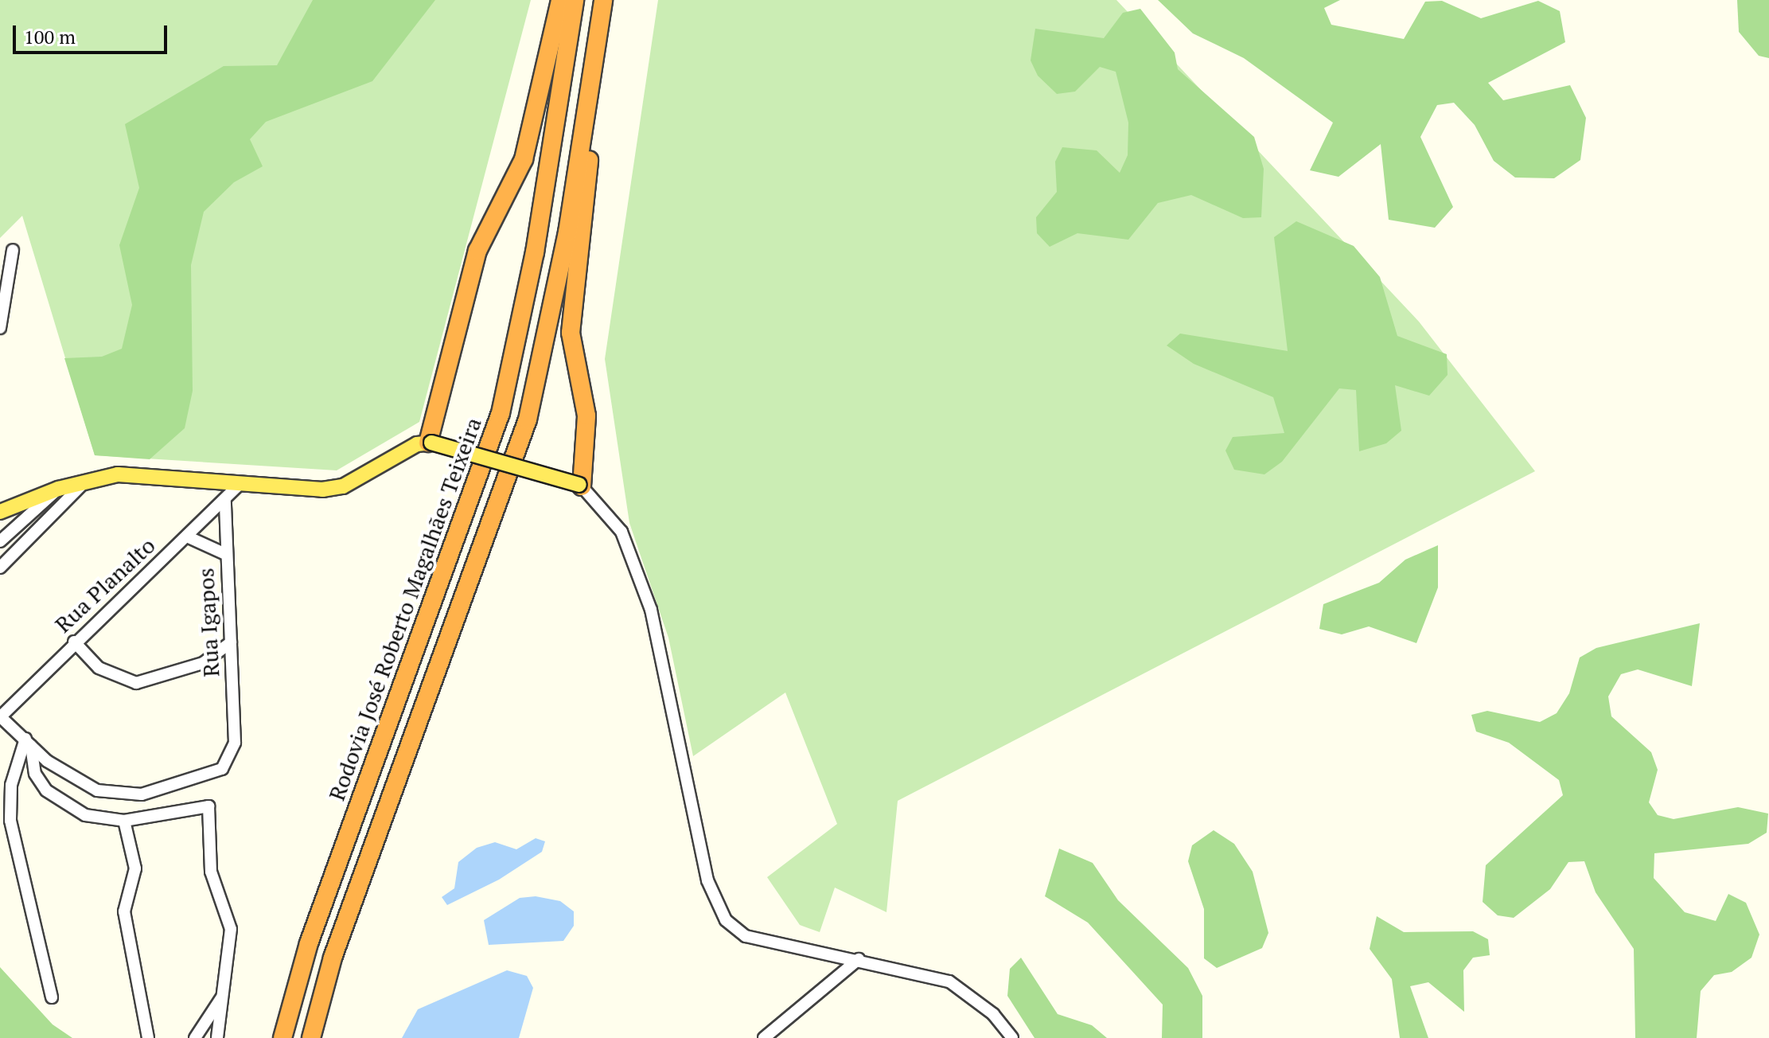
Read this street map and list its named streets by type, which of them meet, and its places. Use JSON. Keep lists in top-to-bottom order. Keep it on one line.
{"streets":{"highway":["Rodovia José Roberto Magalhães Teixeira"],"street":["Rua Planalto","Rua Igapos"]},"crossings":[["Rua Planalto","Rua Igapos"]],"scale_bar":"100 m"}
